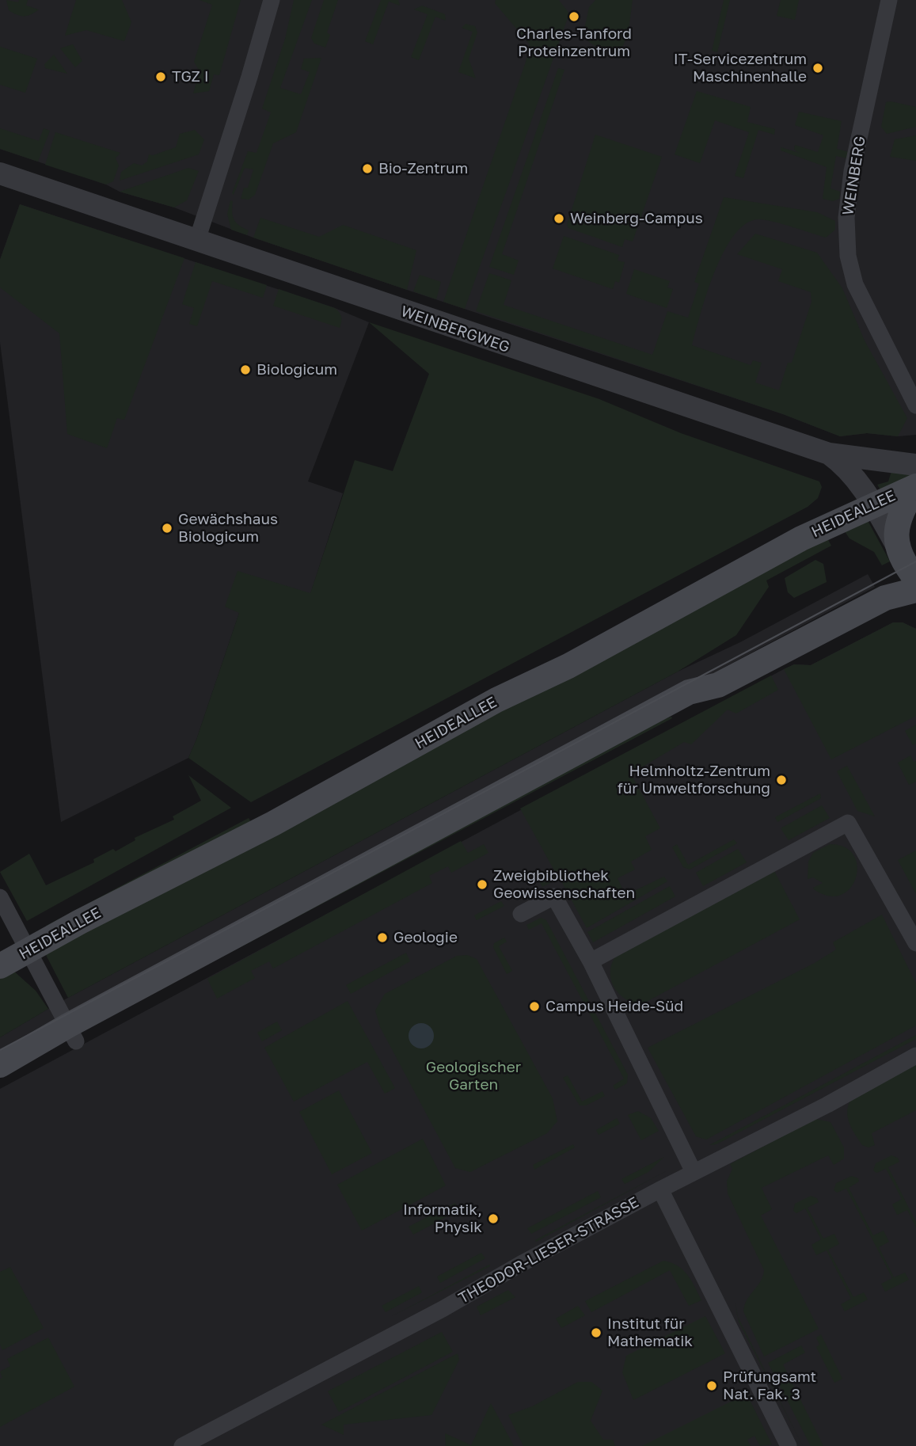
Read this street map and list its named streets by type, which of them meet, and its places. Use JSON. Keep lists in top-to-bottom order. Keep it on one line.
{"streets":{"main road":["HEIDEALLEE"],"street":["WEINBERG","WEINBERGWEG","THEODOR-LIESER-STRASSE"]},"parks":["Geologischer Garten"],"places":["Charles-Tanford Proteinzentrum","IT-Servicezentrum Maschinenhalle","TGZ I","Bio-Zentrum","Weinberg-Campus","Biologicum","Gewächshaus Biologicum","Helmholtz-Zentrum für Umweltforschung","Zweigbibliothek Geowissenschaften","Geologie","Campus Heide-Süd","Informatik, Physik","Institut für Mathematik","Prüfungsamt Nat. Fak. 3"]}
